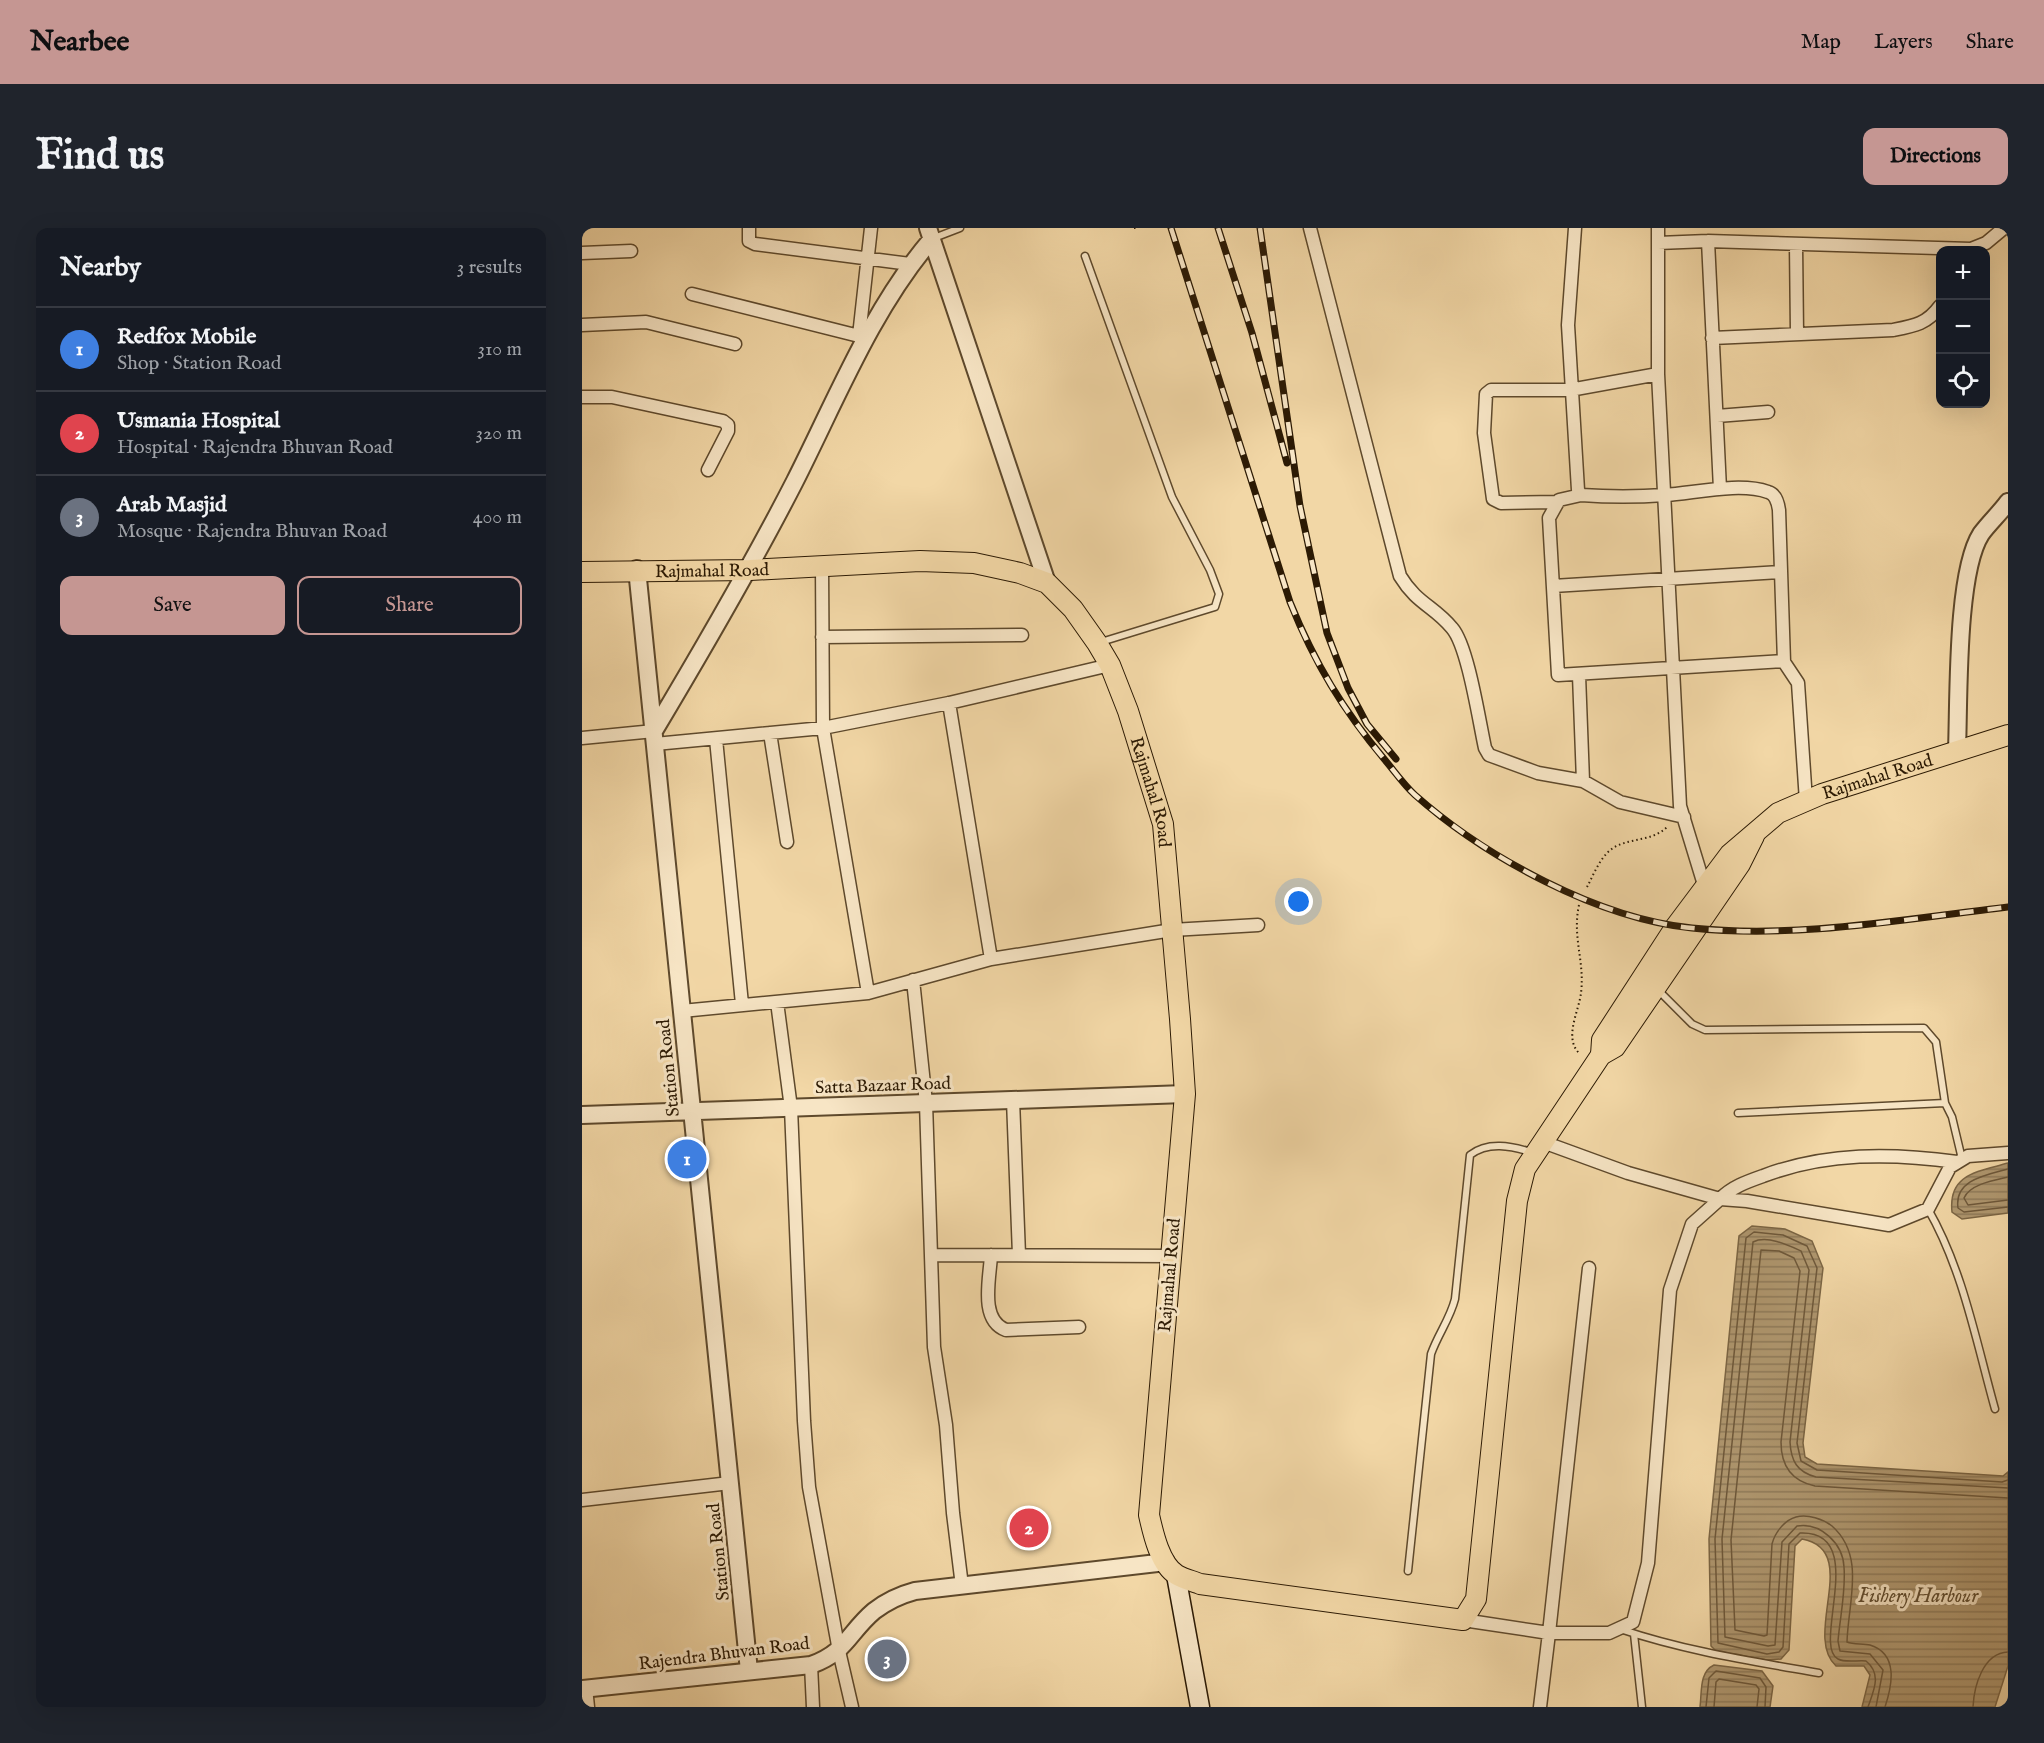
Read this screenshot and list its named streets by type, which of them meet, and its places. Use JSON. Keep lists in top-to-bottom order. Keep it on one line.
{"streets":{"main road":["Rajmahal Road"],"street":["Station Road","Satta Bazaar Road","Rajendra Bhuvan Road"]},"crossings":[["Rajmahal Road","Station Road"],["Rajmahal Road","Satta Bazaar Road"],["Rajmahal Road","Rajendra Bhuvan Road"],["Station Road","Satta Bazaar Road"],["Station Road","Rajendra Bhuvan Road"]],"water":["Fishery Harbour"],"page":{"header":"Nearbee","nav":["Map","Layers","Share"],"buttons":["Directions",["Save","Share"]],"title":"Find us","heading":["Nearby","3 results"],"map_buttons":["+","−"],"list":[{"mark":"1","name":"Redfox Mobile","note":"Shop · Station Road","value":"310 m"},{"mark":"2","name":"Usmania Hospital","note":"Hospital · Rajendra Bhuvan Road","value":"320 m"},{"mark":"3","name":"Arab Masjid","note":"Mosque · Rajendra Bhuvan Road","value":"400 m"}],"pins":["1","2","3"]}}
